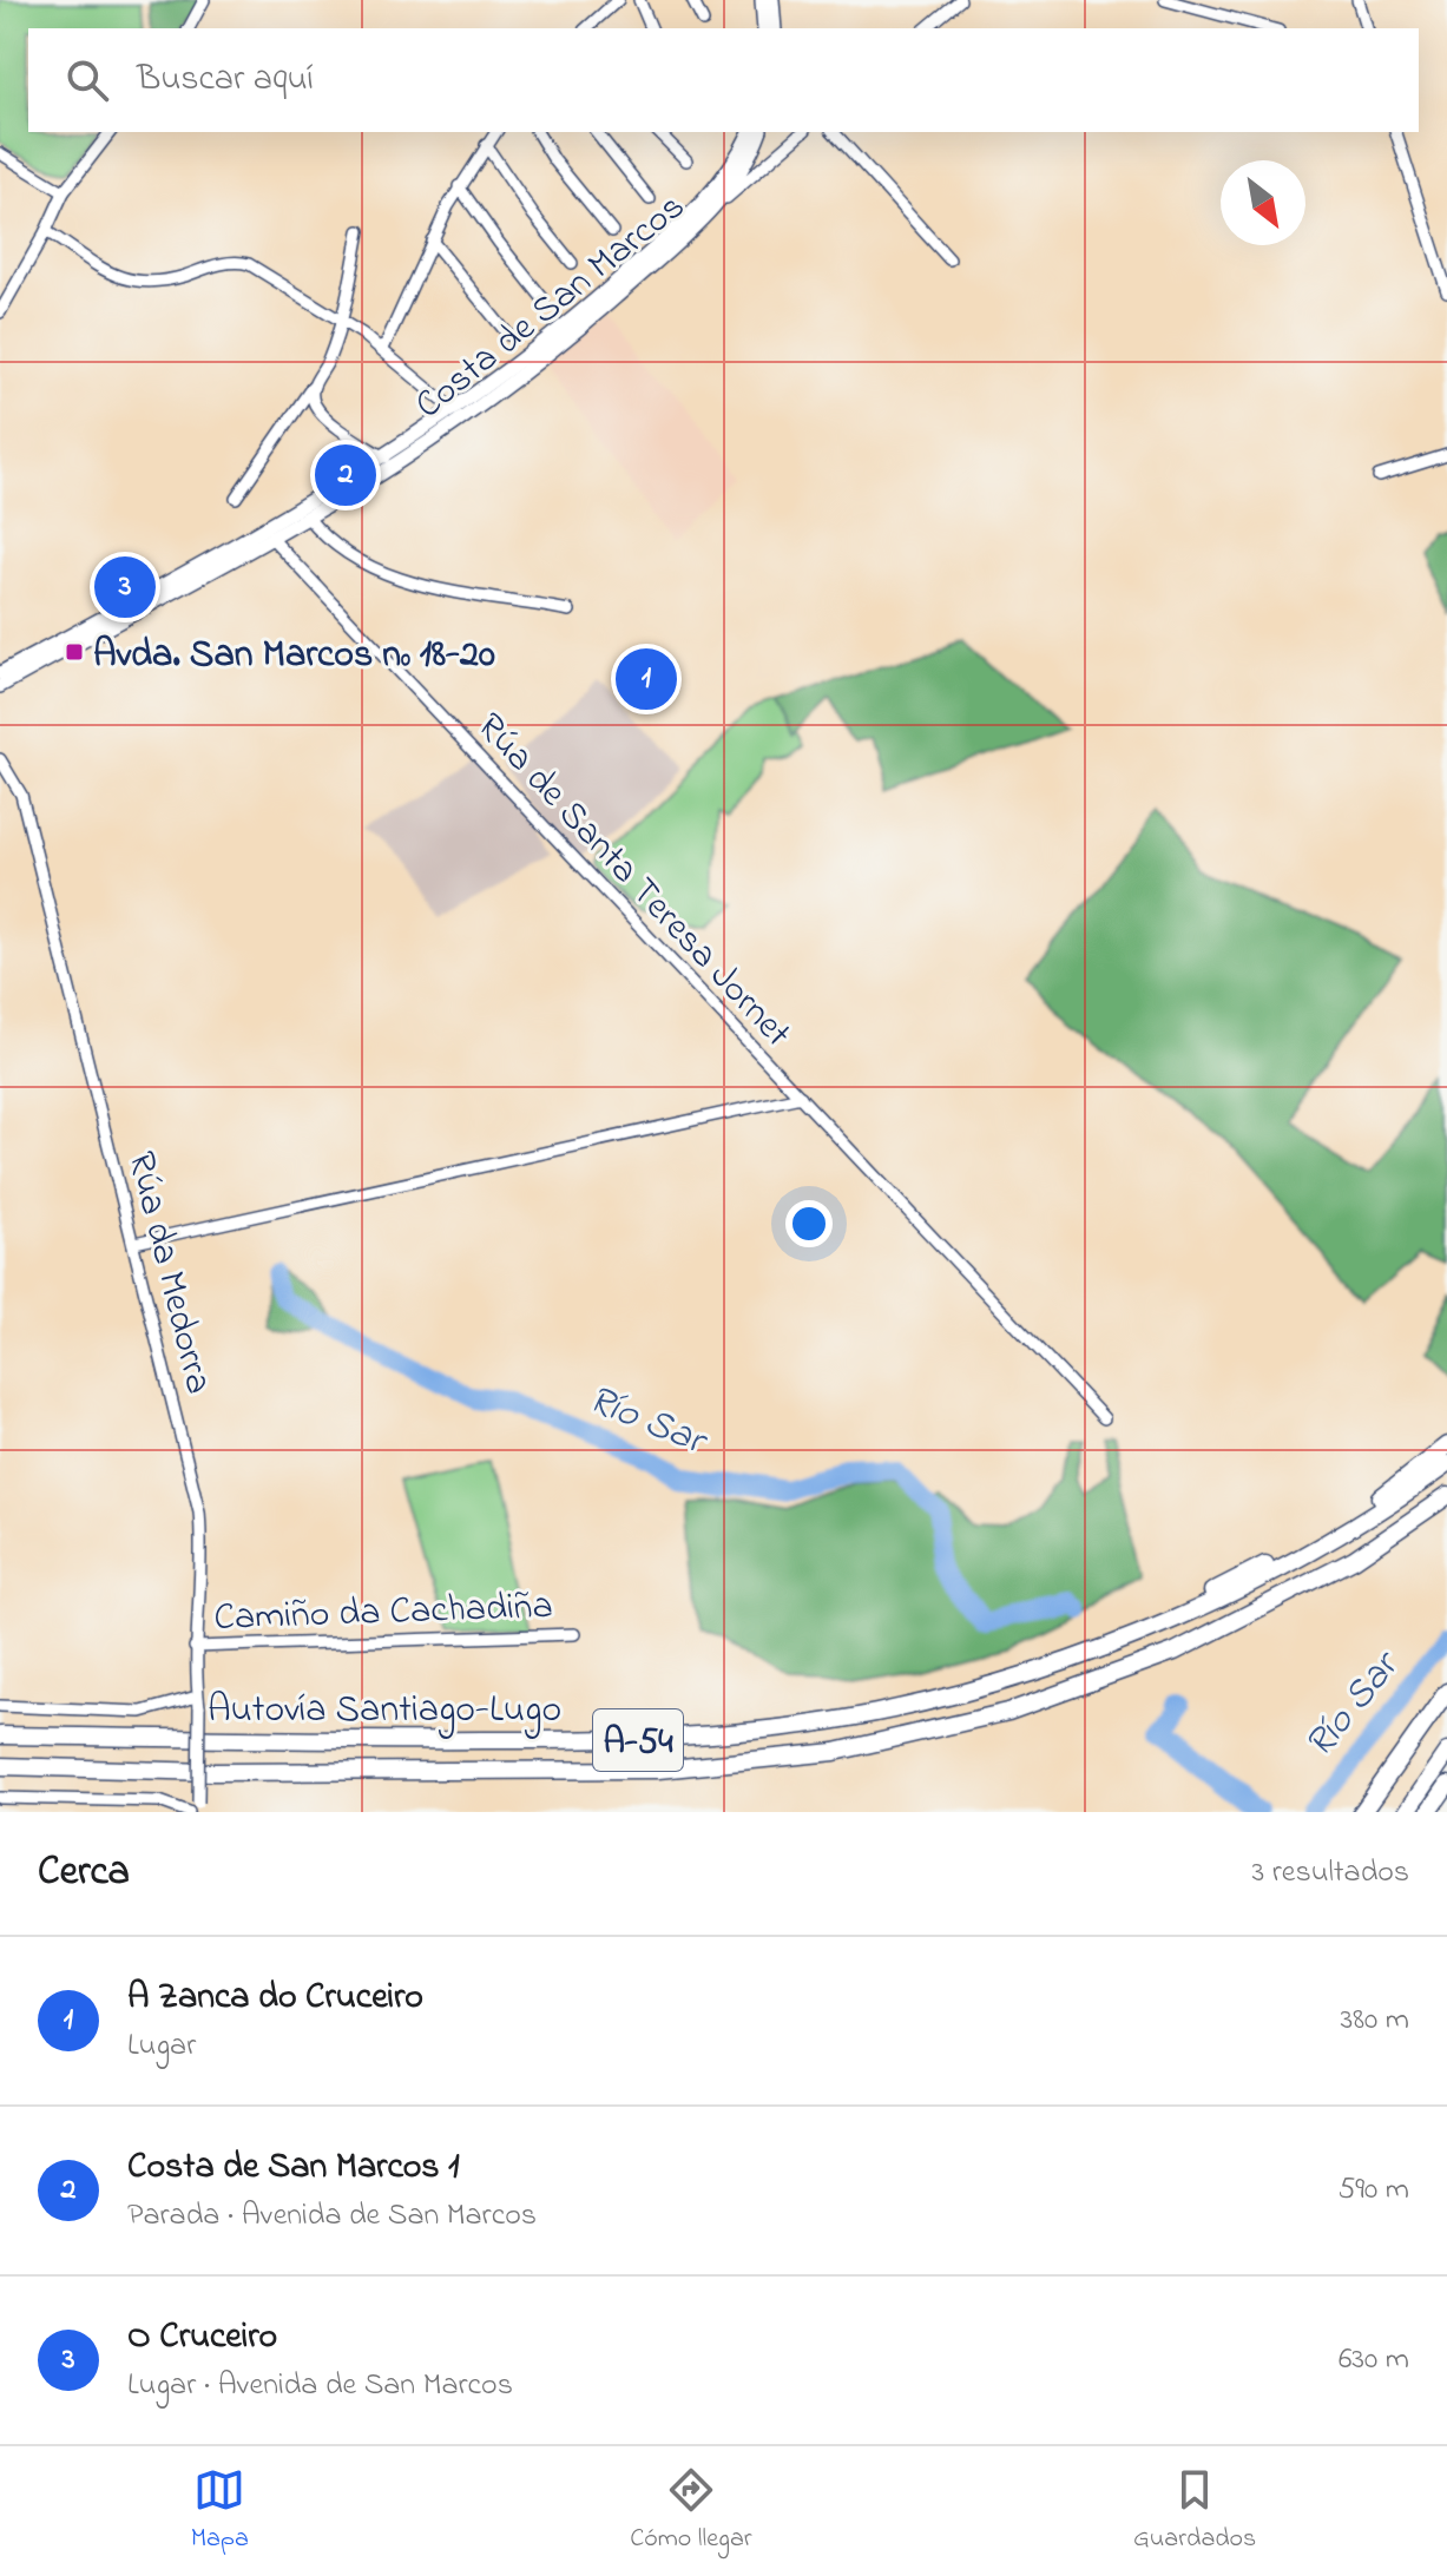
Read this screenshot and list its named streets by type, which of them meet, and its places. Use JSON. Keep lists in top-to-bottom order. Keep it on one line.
{"streets":{"highway":["Autovía Santiago-Lugo","A-54"],"main road":["Costa de San Marcos"],"street":["Rúa de Santa Teresa Jornet","Rúa da Medorra","Camiño da Cachadiña"]},"crossings":[["Rúa de Santa Teresa Jornet","Rúa da Medorra"],["Rúa da Medorra","Camiño da Cachadiña"]],"water":["Río Sar"],"places":{"transit":["Avda. San Marcos nº 18-20"]},"north":"bottom right","page":{"search":"Buscar aquí","pins":["2","3","1"],"heading":["Cerca","3 resultados"],"list":[{"mark":"1","name":"A Zanca do Cruceiro","note":"Lugar","value":"380 m"},{"mark":"2","name":"Costa de San Marcos 1","note":"Parada · Avenida de San Marcos","value":"590 m"},{"mark":"3","name":"O Cruceiro","note":"Lugar · Avenida de San Marcos","value":"630 m"}],"nav":["Mapa","Cómo llegar","Guardados"]}}
